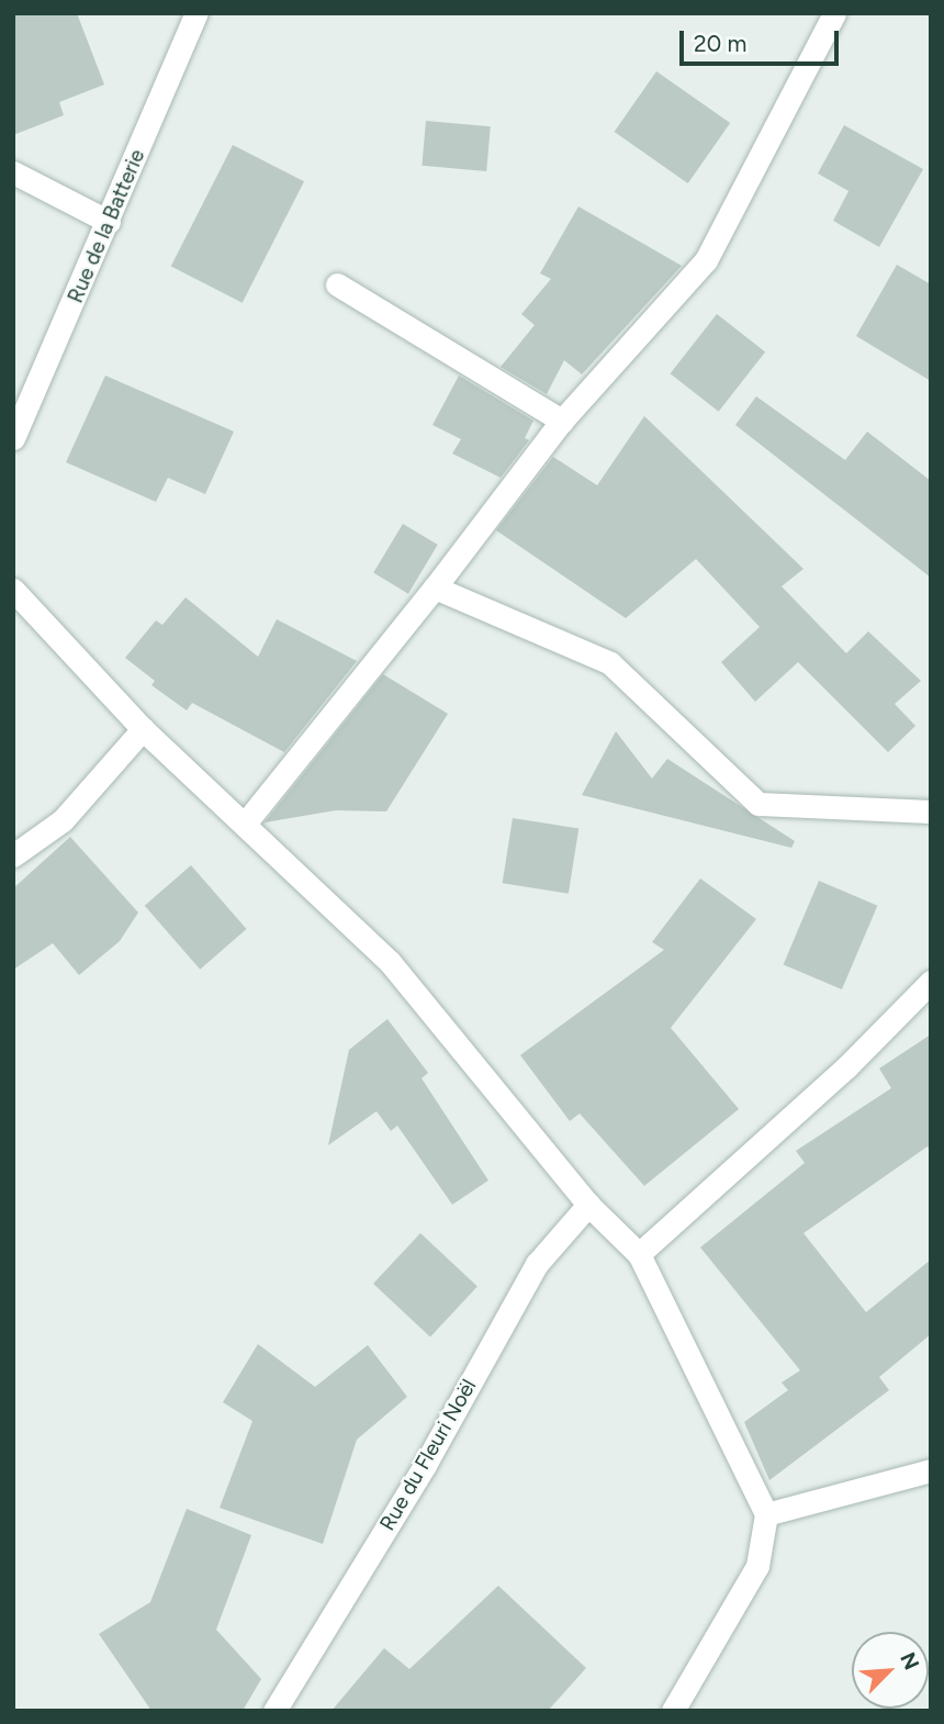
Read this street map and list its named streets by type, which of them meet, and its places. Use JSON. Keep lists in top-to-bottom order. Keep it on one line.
{"streets":{"street":["Rue de la Batterie","Rue du Fleuri Noël"]},"scale_bar":"20 m","north":"top right"}
